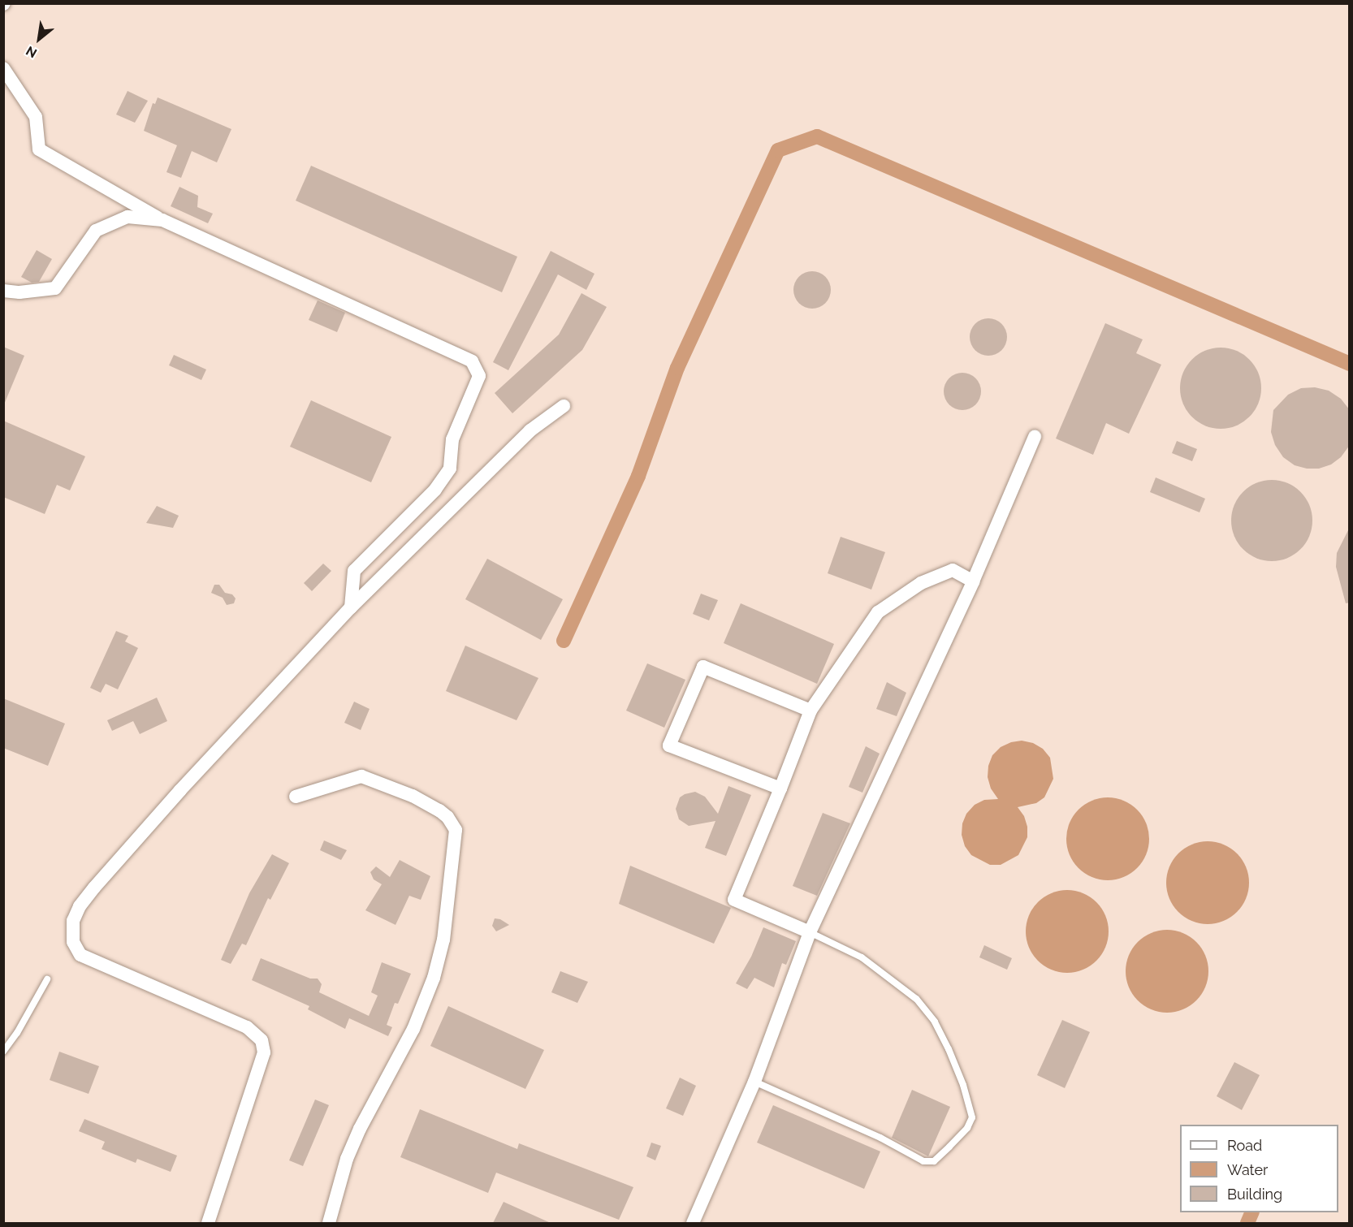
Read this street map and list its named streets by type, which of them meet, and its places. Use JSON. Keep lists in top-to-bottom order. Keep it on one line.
{"legend":["Road","Water","Building"],"north":"bottom left"}
